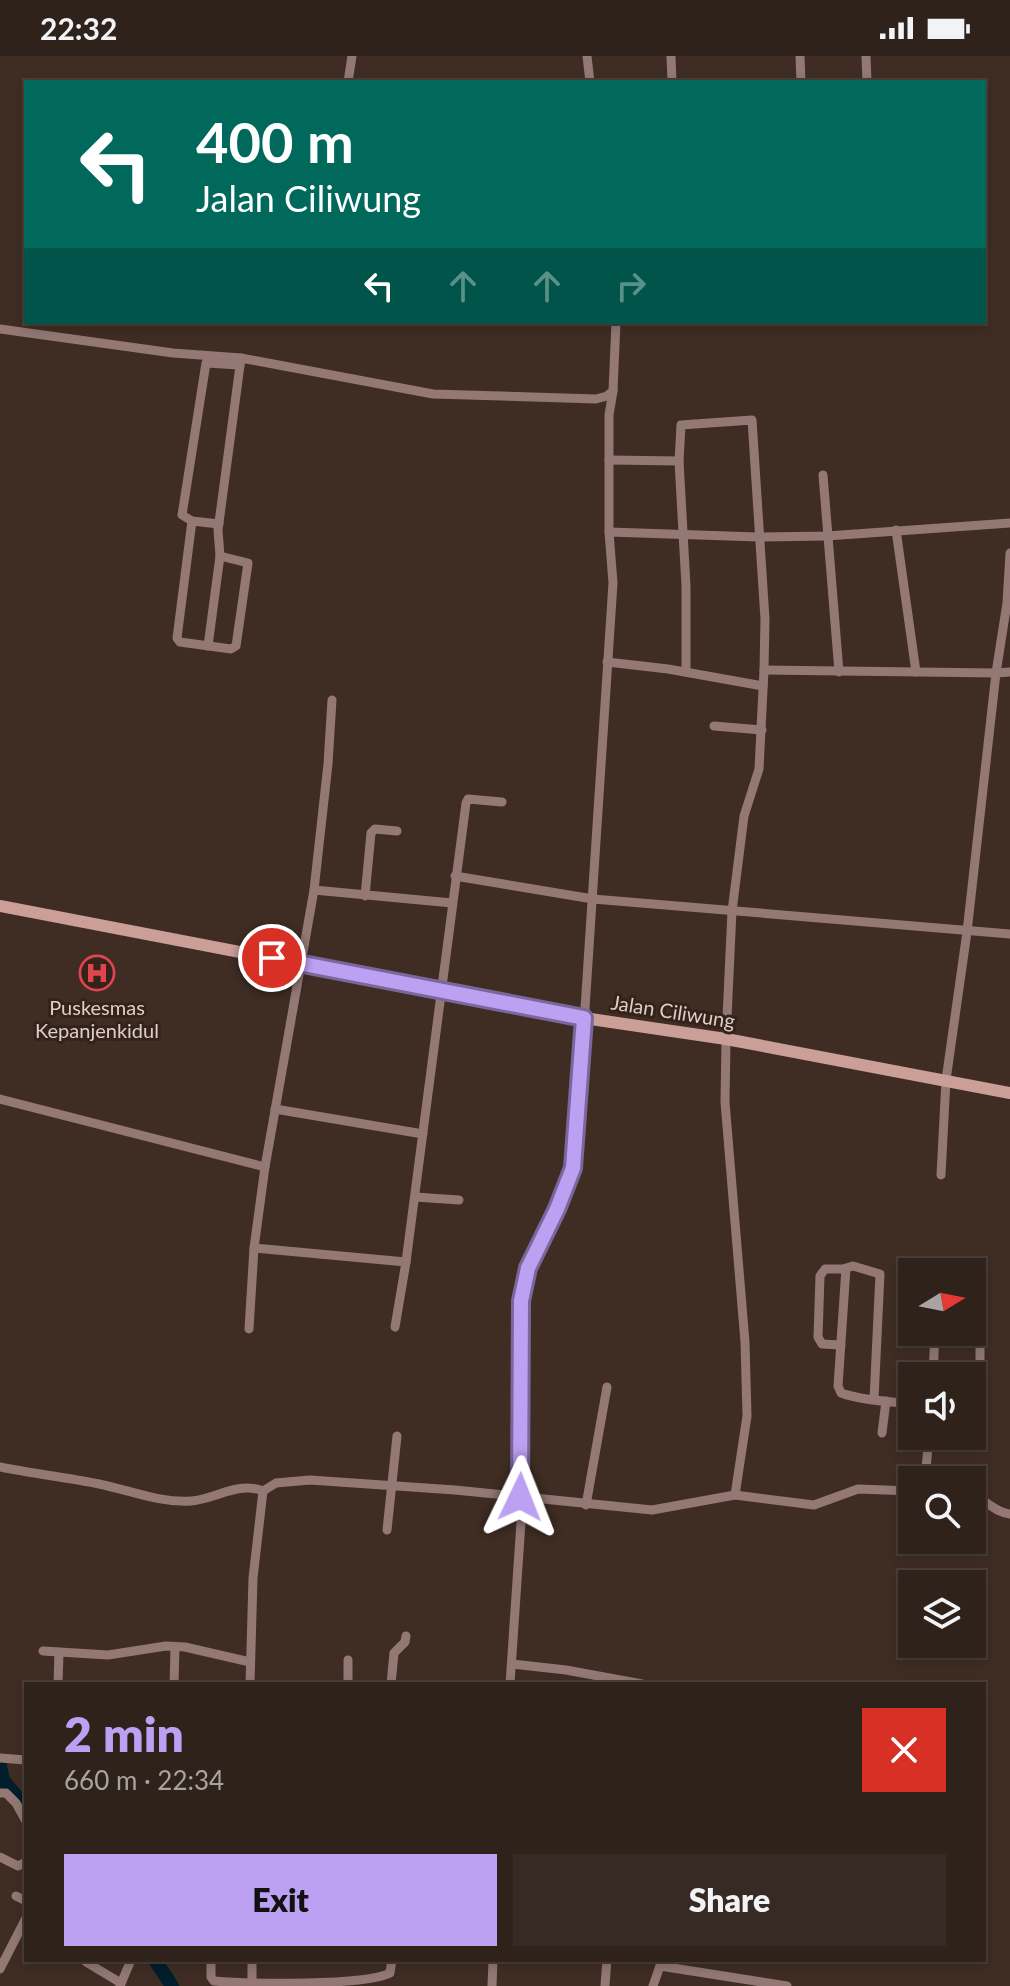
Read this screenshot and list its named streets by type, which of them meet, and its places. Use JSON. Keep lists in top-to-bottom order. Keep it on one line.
{"streets":{"main road":["Jalan Ciliwung"]},"places":{"hospital":["Puskesmas Kepanjenkidul"]},"north":"right","page":{"status":"22:32","turn":["400 m","Jalan Ciliwung"],"heading":["2 min","660 m · 22:34"],"buttons":["Exit","Share"]}}
